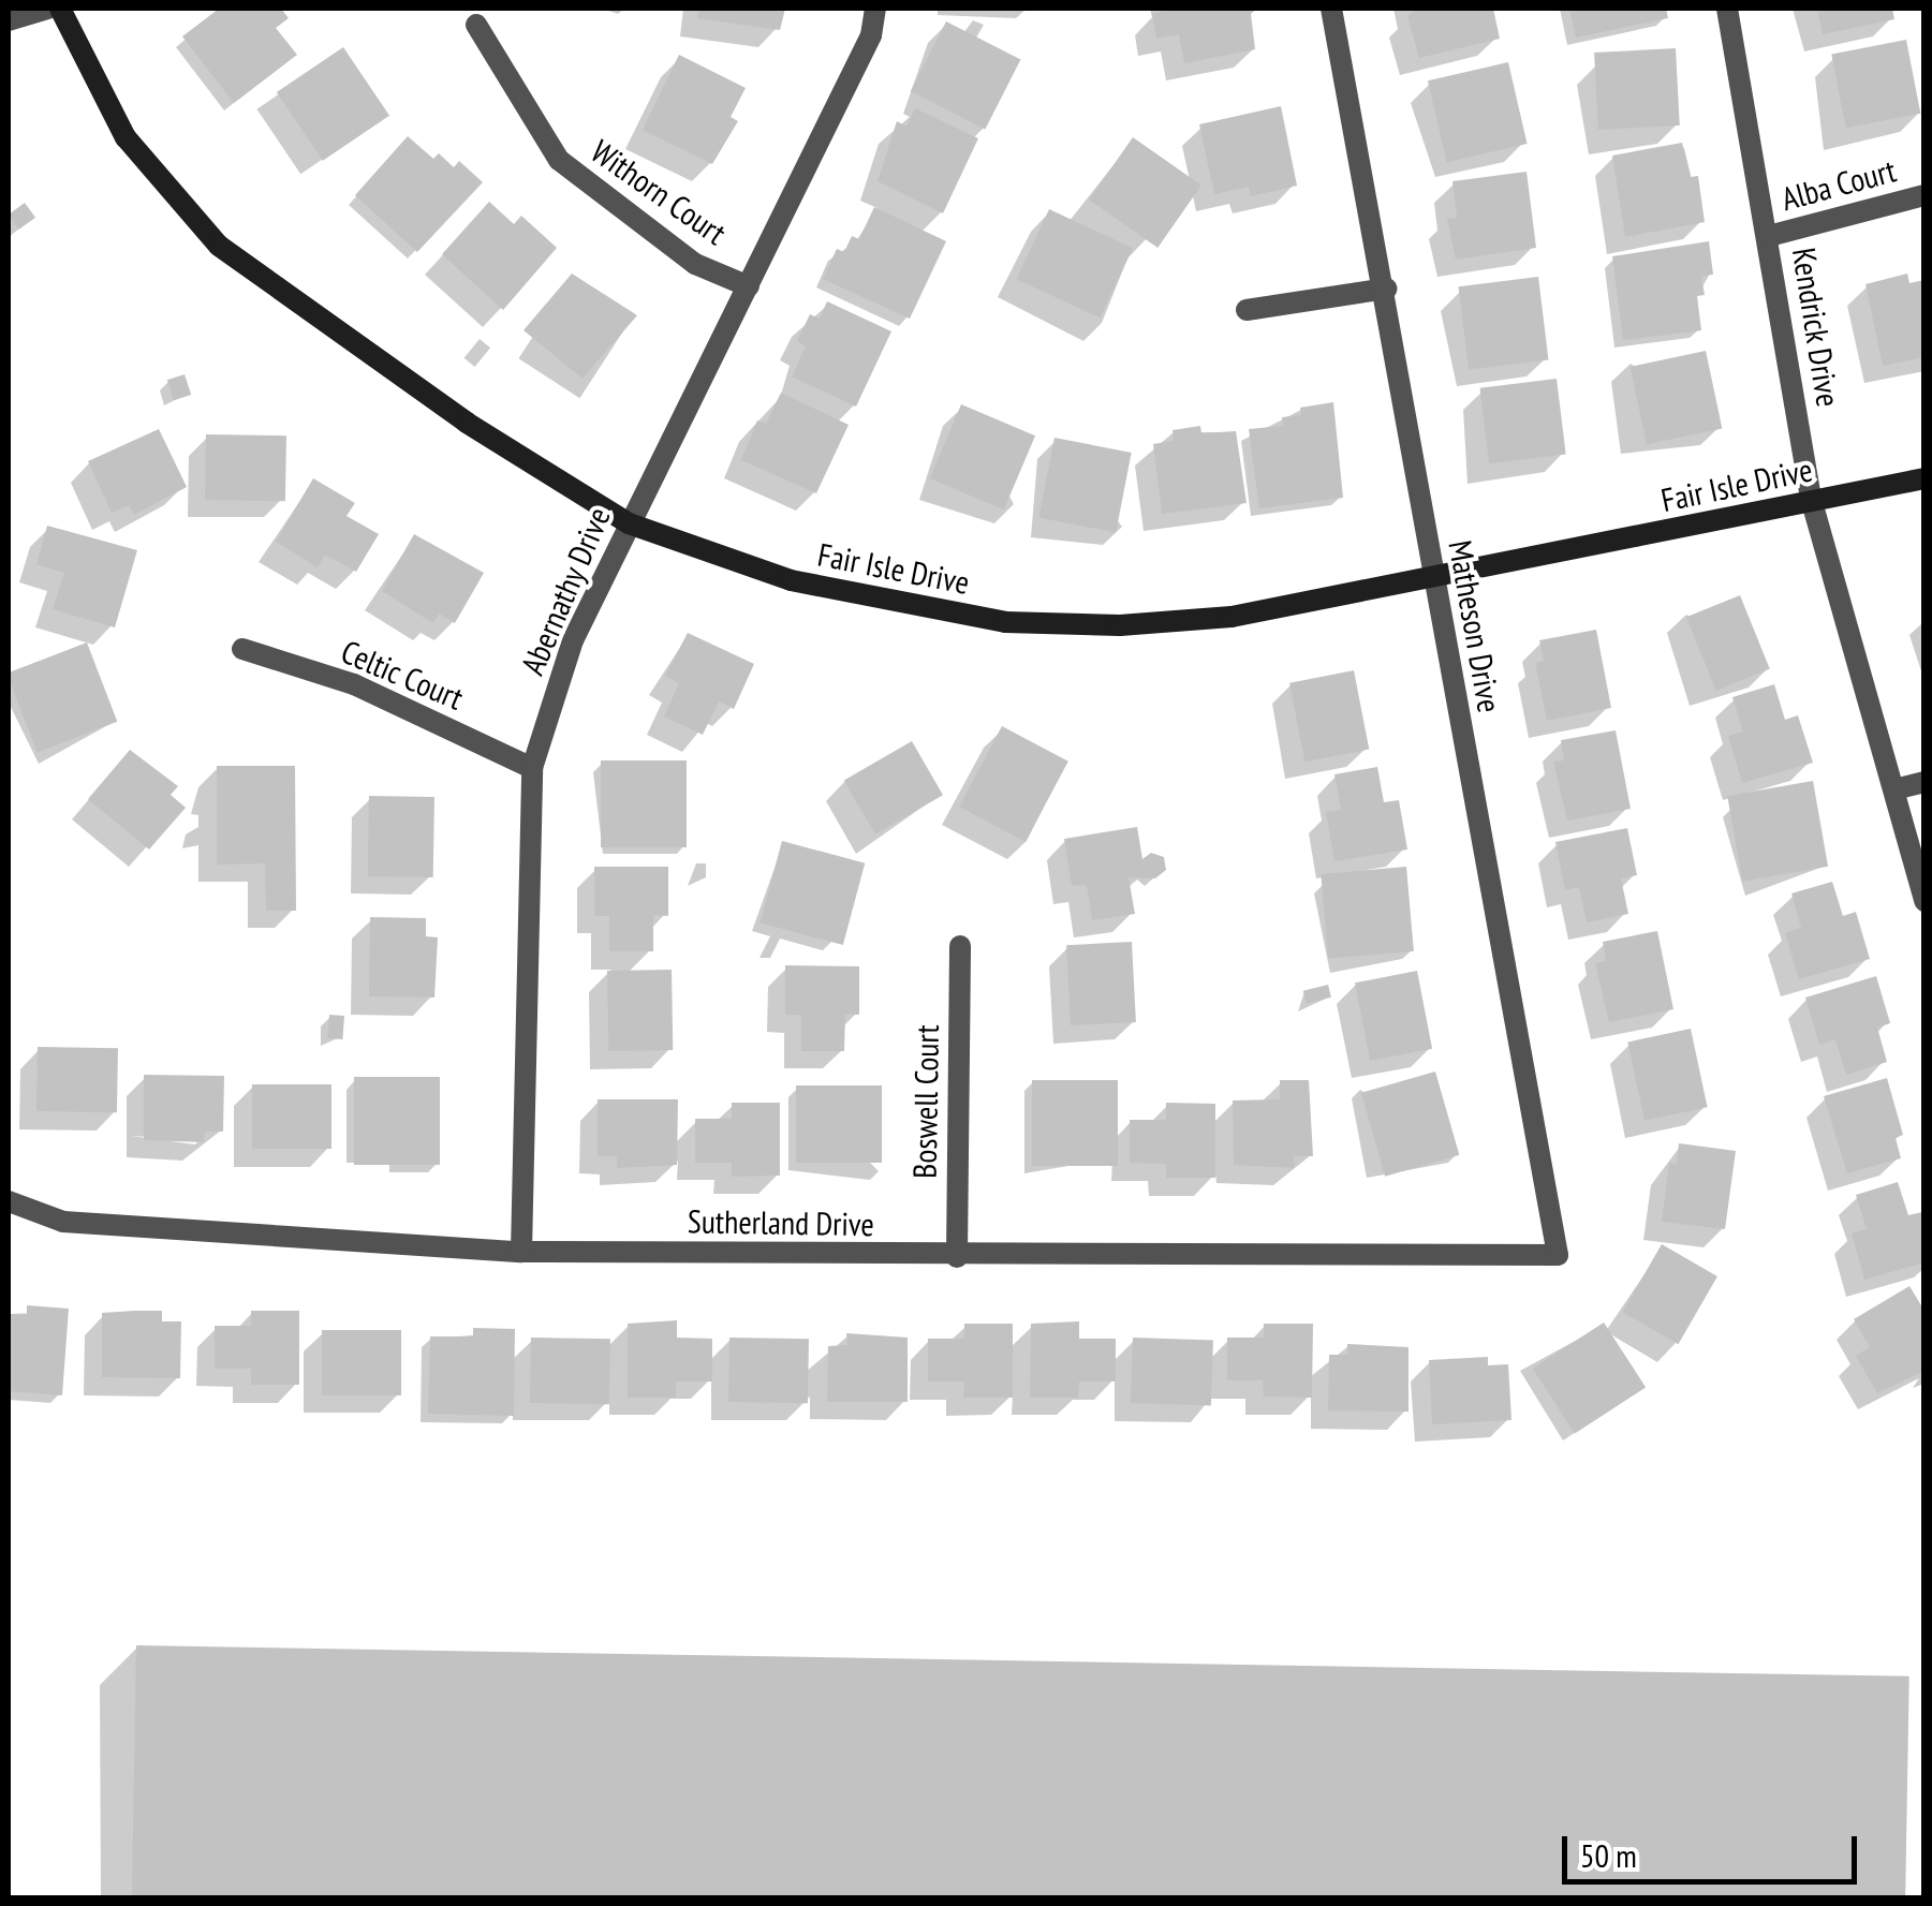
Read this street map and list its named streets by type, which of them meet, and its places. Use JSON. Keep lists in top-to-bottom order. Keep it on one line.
{"streets":{"street":["Alba Court","Withorn Court","Kendrick Drive","Fair Isle Drive","Abernathy Drive","Matheson Drive","Celtic Court","Boswell Court","Sutherland Drive"]},"crossings":[["Alba Court","Kendrick Drive"],["Withorn Court","Abernathy Drive"],["Kendrick Drive","Fair Isle Drive"],["Fair Isle Drive","Abernathy Drive"],["Fair Isle Drive","Matheson Drive"],["Abernathy Drive","Celtic Court"],["Abernathy Drive","Sutherland Drive"],["Matheson Drive","Sutherland Drive"],["Boswell Court","Sutherland Drive"]],"scale_bar":"50 m"}
